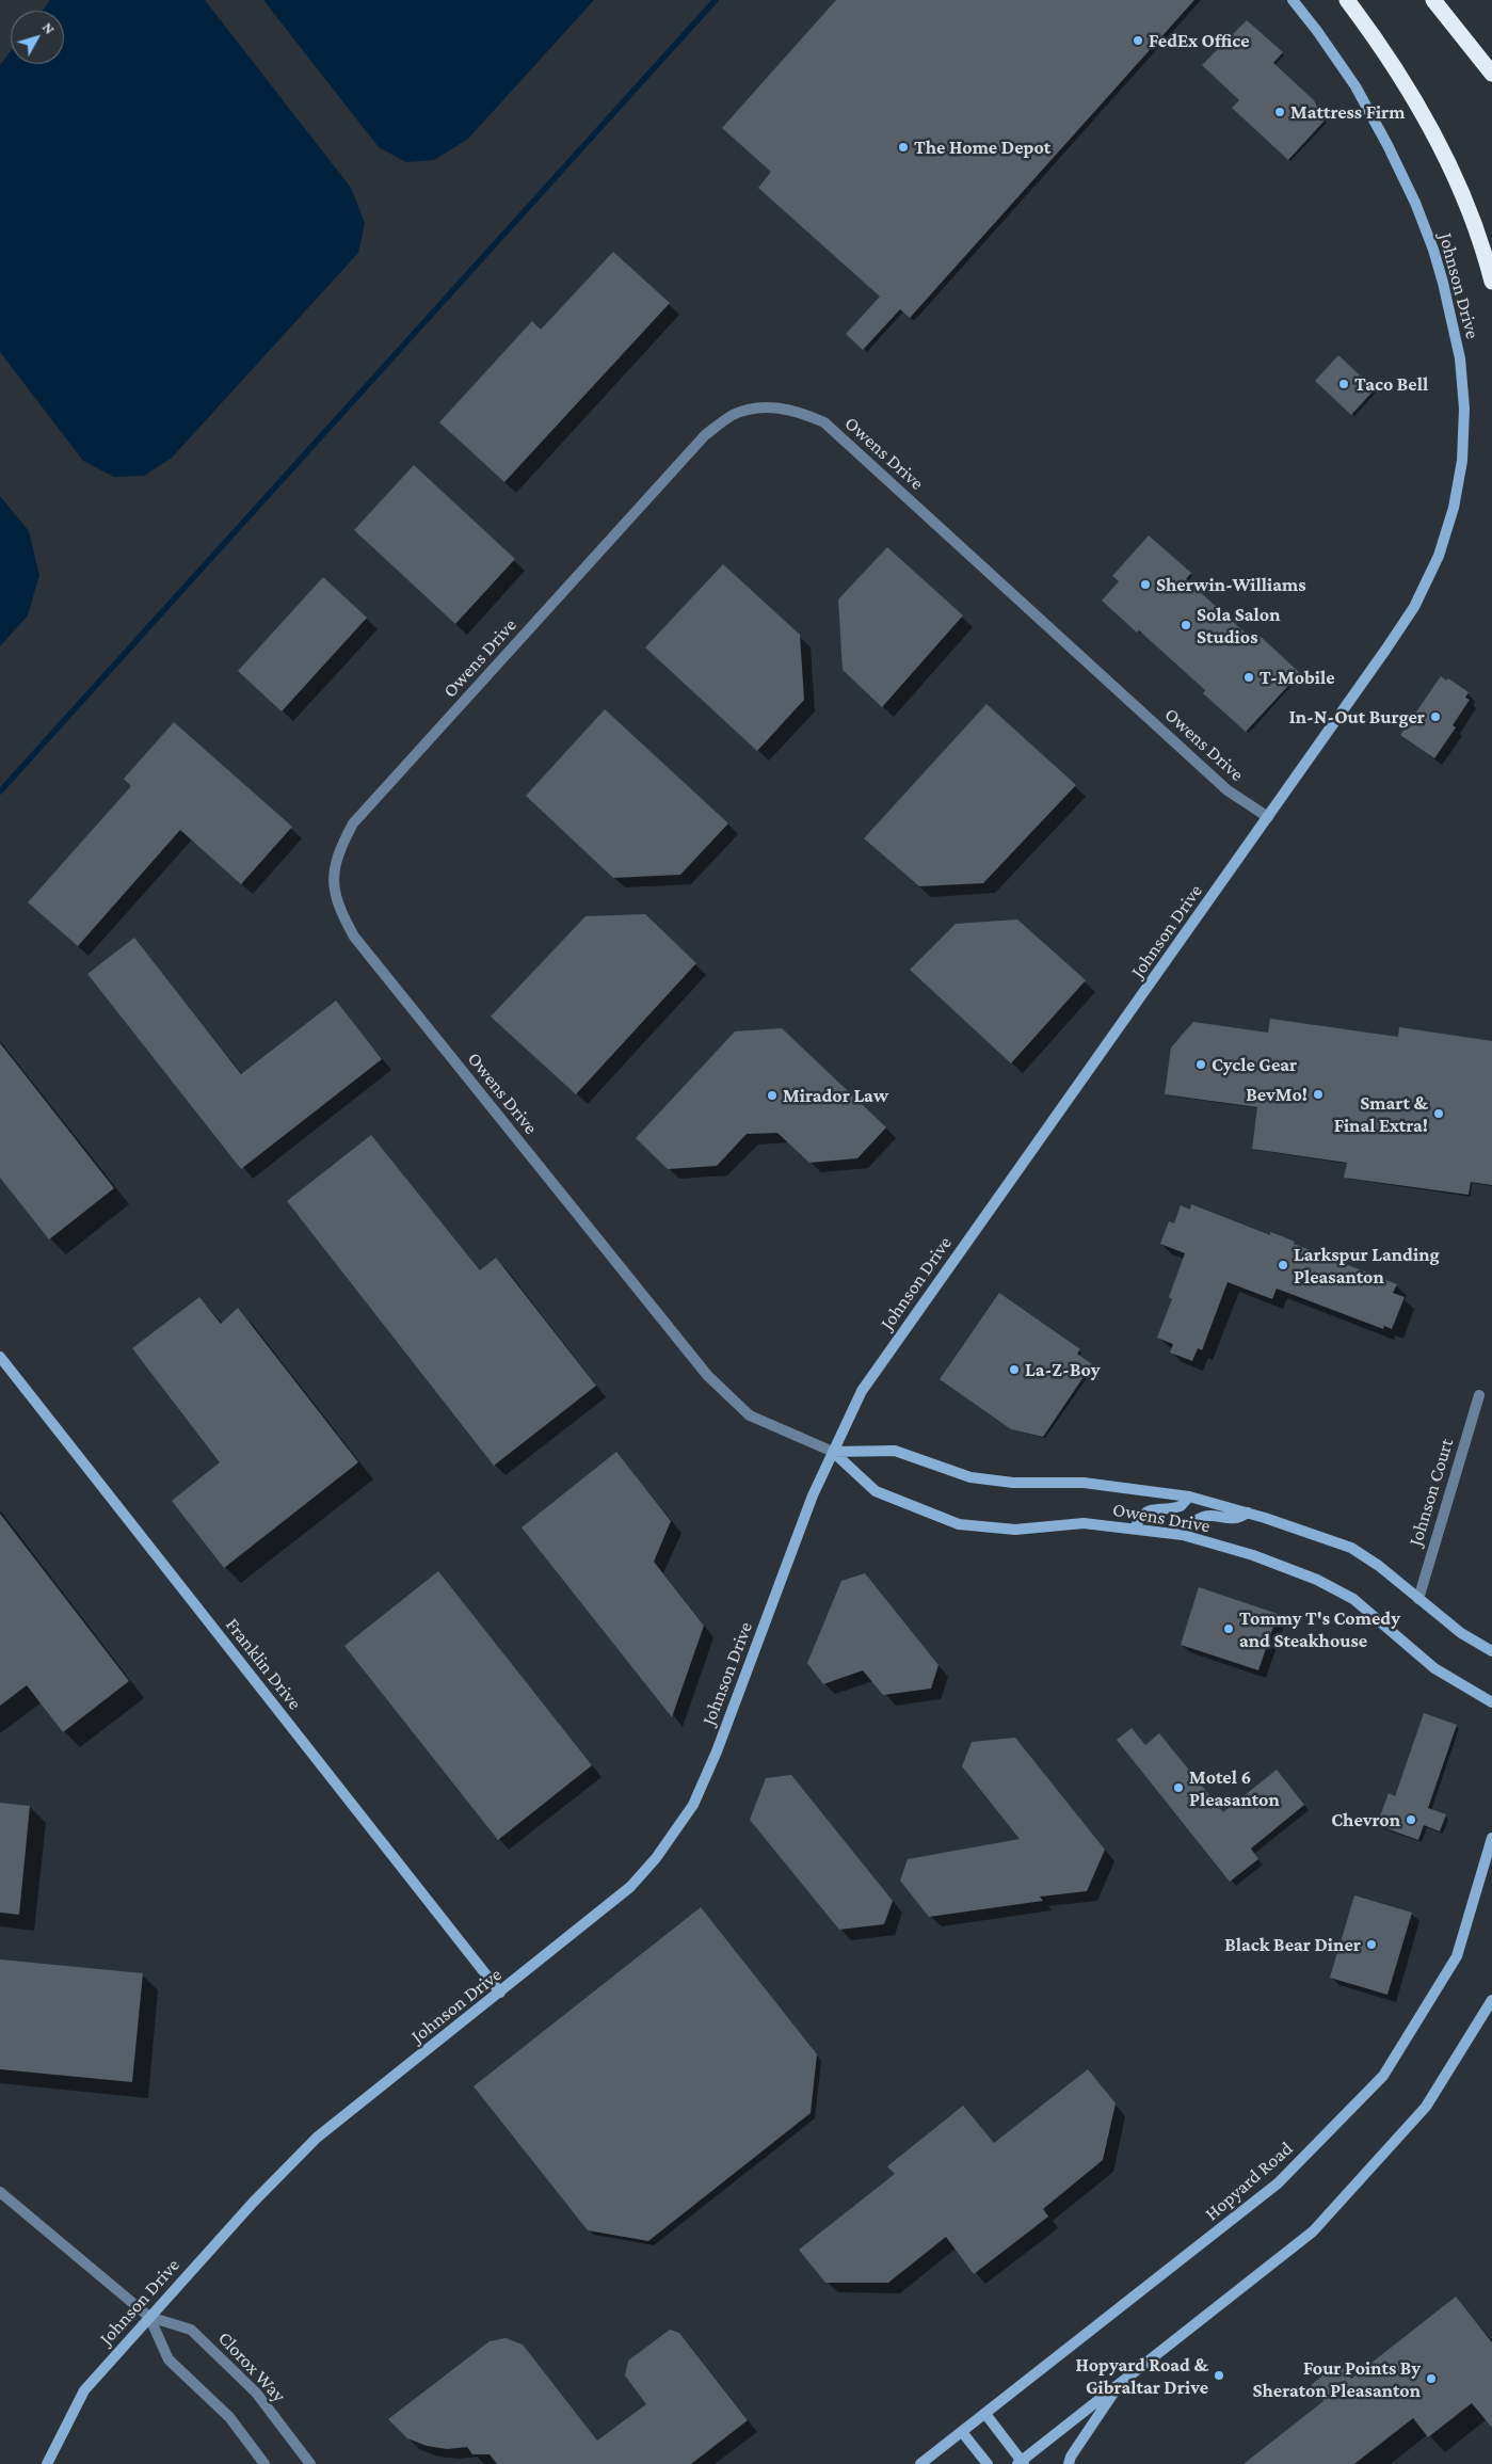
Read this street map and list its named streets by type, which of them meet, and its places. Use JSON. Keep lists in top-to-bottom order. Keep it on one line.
{"streets":{"street":["Johnson Drive","Owens Drive","Johnson Court","Franklin Drive","Hopyard Road","Clorox Way"]},"crossings":[["Johnson Drive","Owens Drive"],["Johnson Drive","Franklin Drive"],["Johnson Drive","Clorox Way"],["Owens Drive","Johnson Court"]],"places":["FedEx Office","Mattress Firm","The Home Depot","Taco Bell","Sherwin-Williams","Sola Salon Studios","T-Mobile","In-N-Out Burger","Cycle Gear","BevMo!","Mirador Law","Smart & Final Extra!","Larkspur Landing Pleasanton","La-Z-Boy","Tommy T's Comedy and Steakhouse","Motel 6 Pleasanton","Chevron","Black Bear Diner","Hopyard Road & Gibraltar Drive","Four Points By Sheraton Pleasanton"],"north":"top right"}
